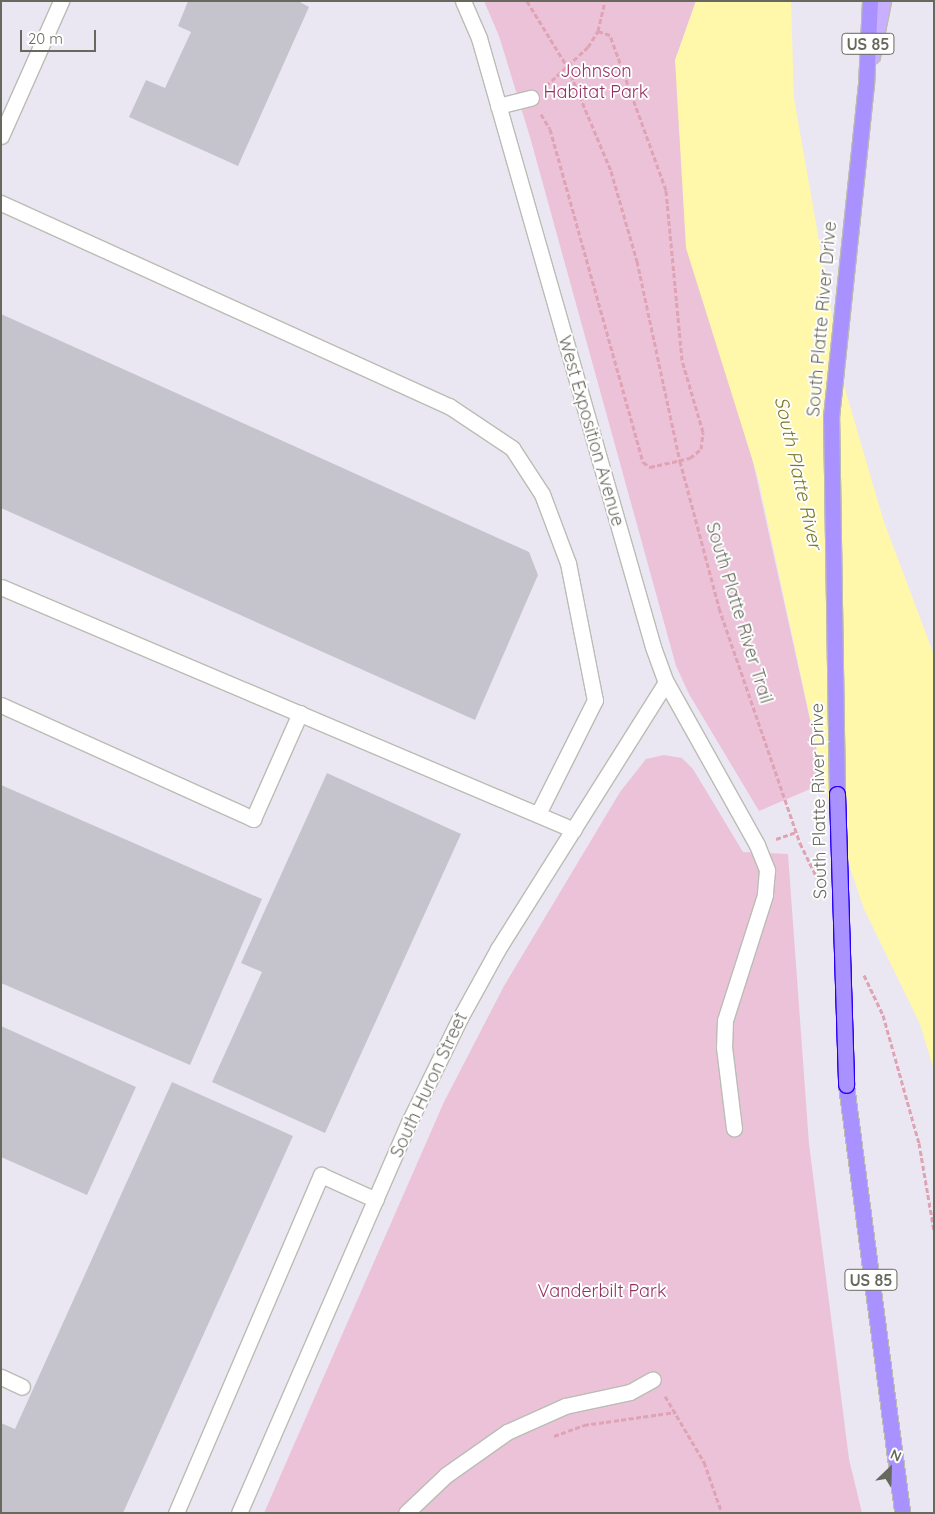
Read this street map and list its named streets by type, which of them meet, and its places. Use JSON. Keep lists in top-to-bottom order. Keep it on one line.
{"streets":{"highway":["US 85","South Platte River Drive"],"street":["West Exposition Avenue","South Huron Street"],"path":["South Platte River Trail"]},"crossings":[["US 85","South Platte River Drive"],["West Exposition Avenue","South Huron Street"]],"water":["South Platte River"],"parks":["Johnson Habitat Park","Vanderbilt Park"],"scale_bar":"20 m","north":"top right"}
